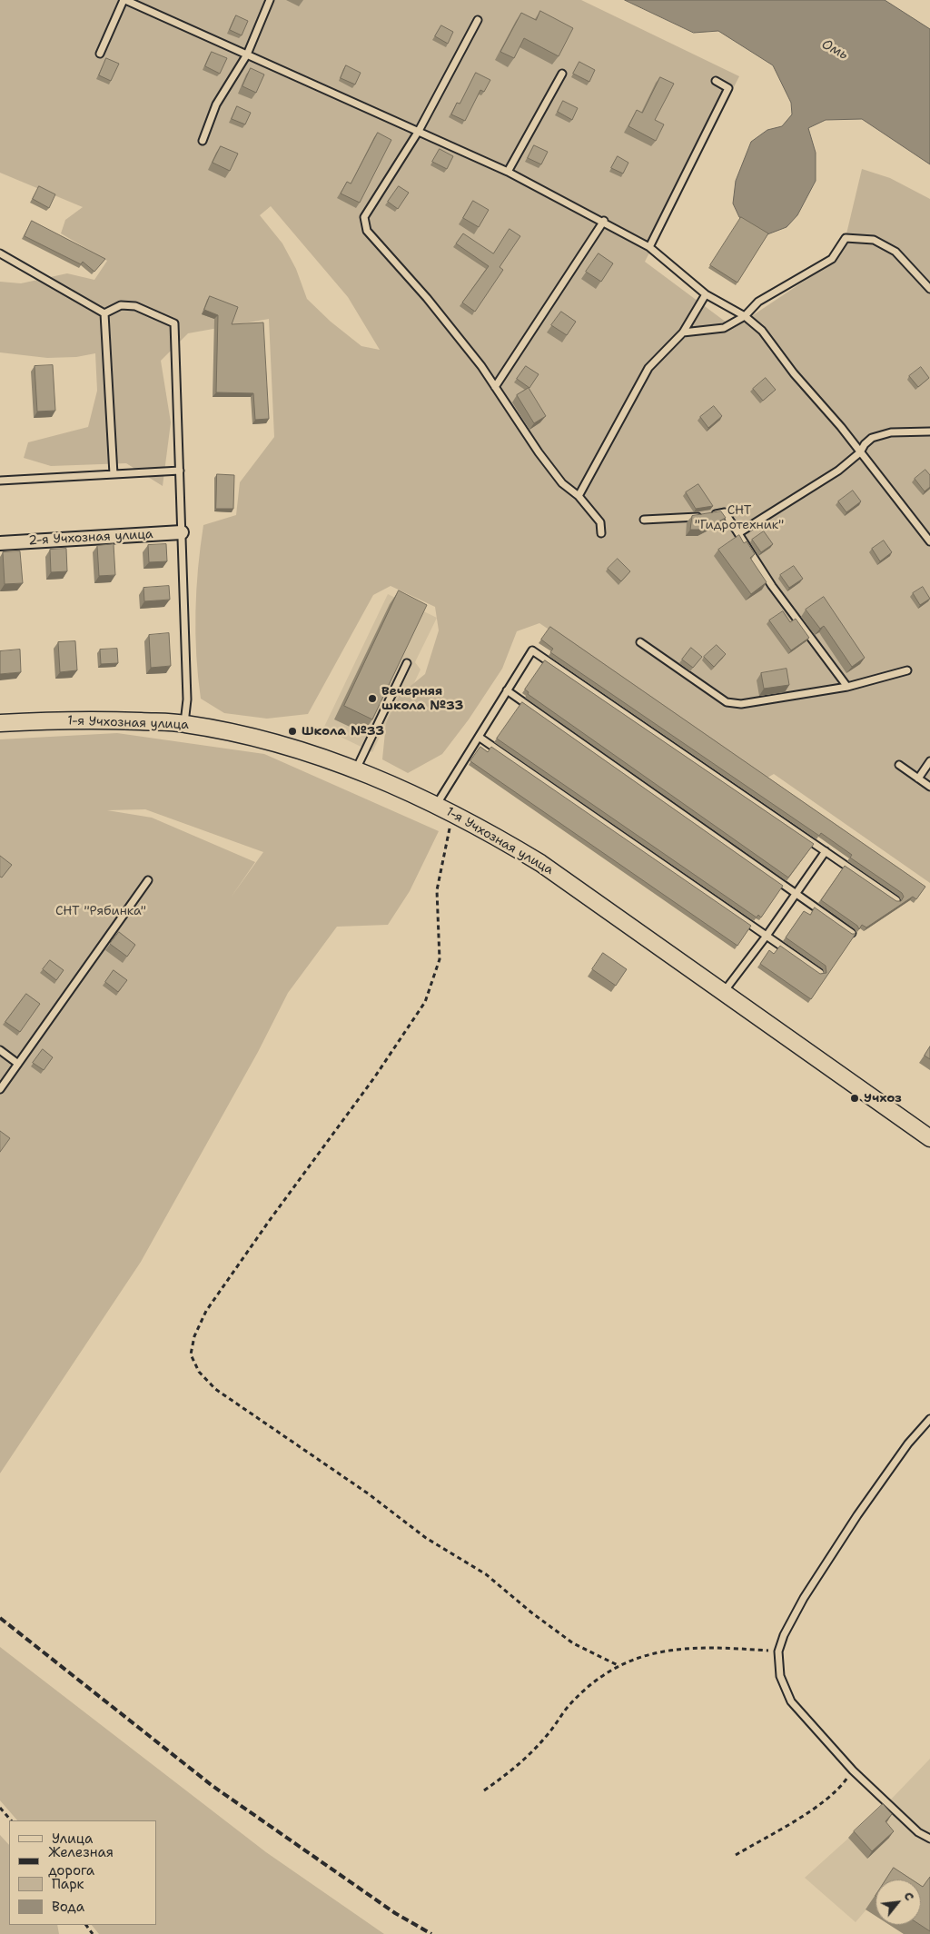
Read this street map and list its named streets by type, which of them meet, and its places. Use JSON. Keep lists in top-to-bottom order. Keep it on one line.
{"streets":{"street":["2-я Учхозная улица","1-я Учхозная улица"]},"water":["Омь"],"parks":["СНТ \"Гидротехник\"","СНТ \"Рябинка\""],"places":["Вечерняя школа №33","Школа №33","Учхоз"],"legend":["Улица","Железная дорога","Парк","Вода"],"north":"top right"}
